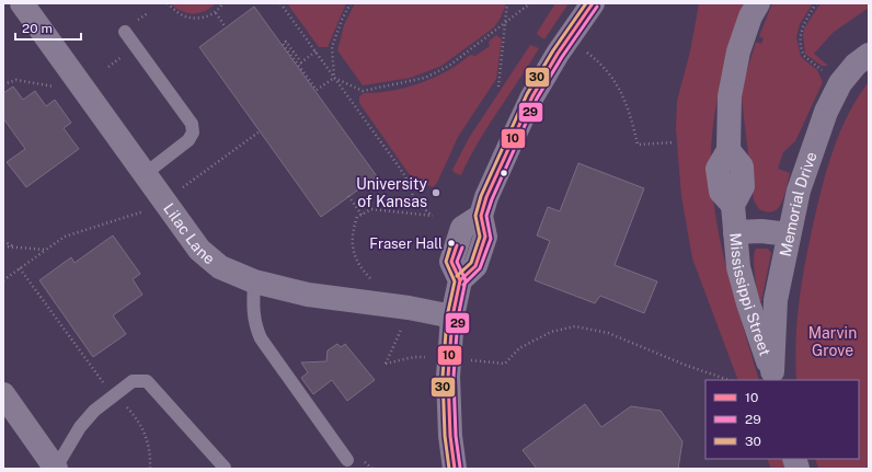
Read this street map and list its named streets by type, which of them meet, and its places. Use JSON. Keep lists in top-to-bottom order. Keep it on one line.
{"streets":{"street":["Memorial Drive","Lilac Lane","Mississippi Street"]},"crossings":[["Memorial Drive","Mississippi Street"]],"parks":["Marvin Grove"],"places":["University of Kansas","Fraser Hall"],"lines":["transit line 10","transit line 30","transit line 29"],"legend":["10","29","30"],"scale_bar":"20 m"}
